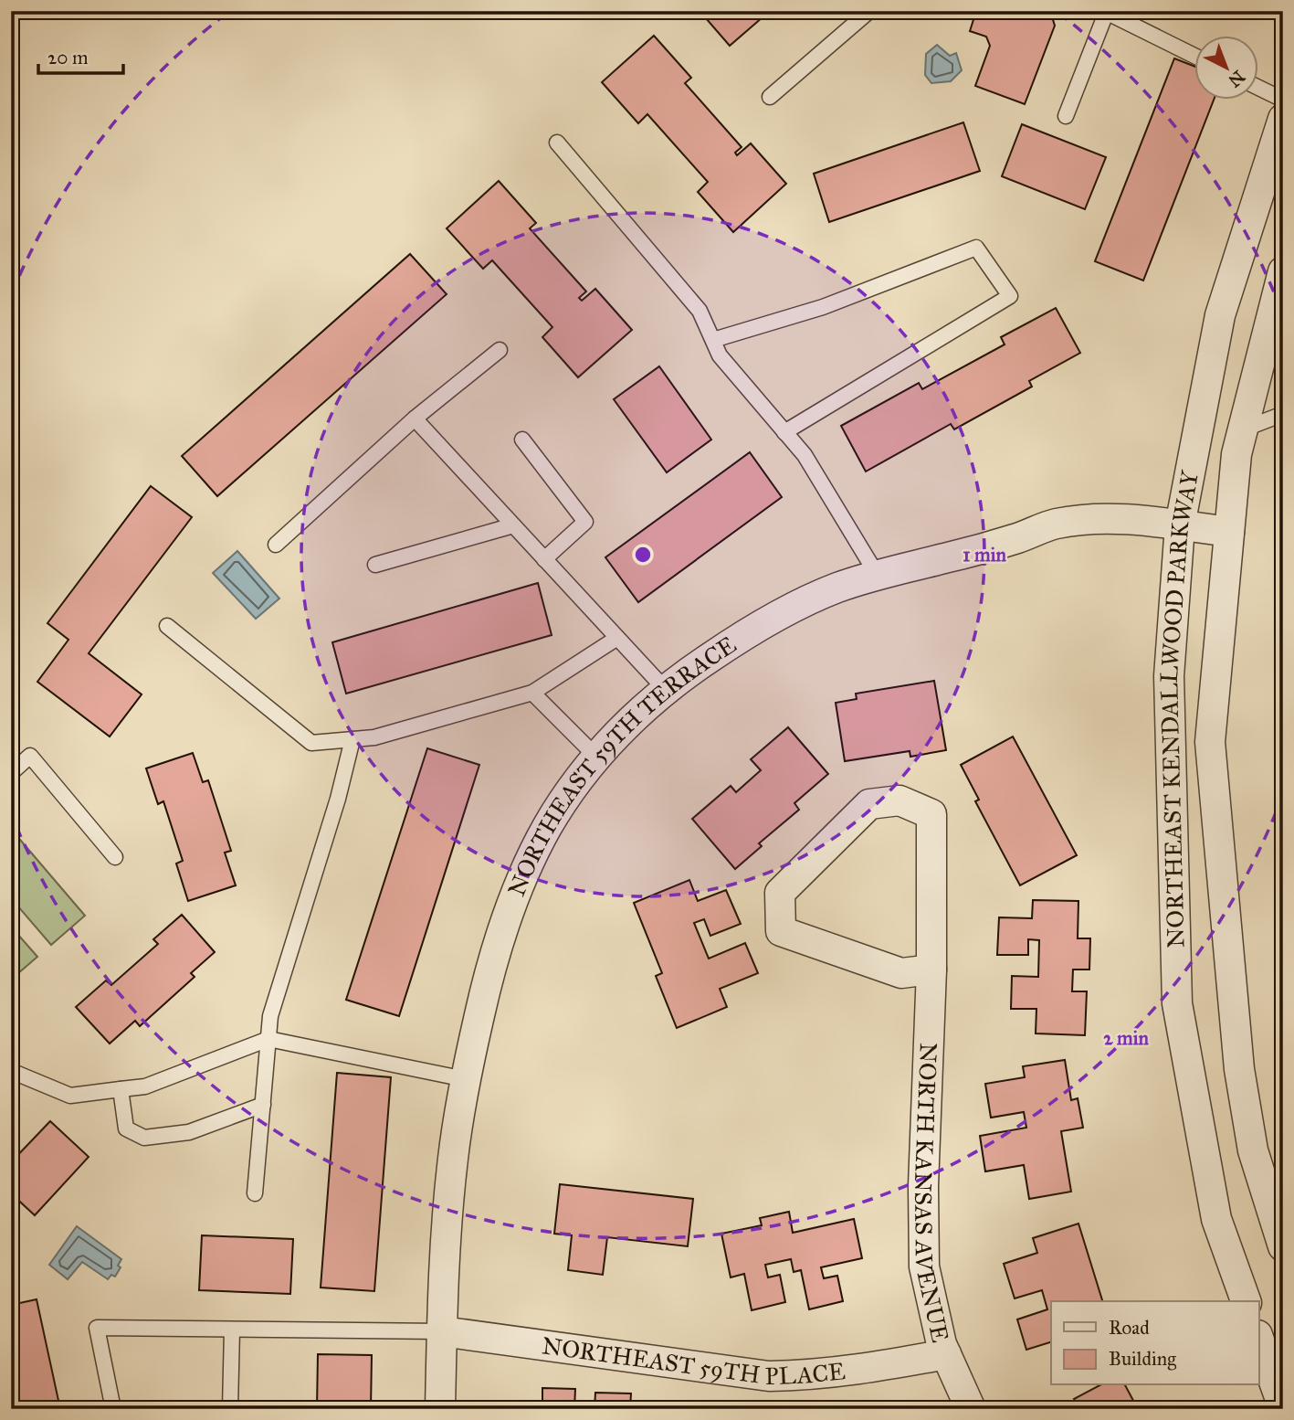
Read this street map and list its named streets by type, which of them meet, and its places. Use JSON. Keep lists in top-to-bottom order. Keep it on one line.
{"streets":{"street":["NORTHEAST KENDALLWOOD PARKWAY","NORTHEAST 59TH TERRACE","NORTH KANSAS AVENUE","NORTHEAST 59TH PLACE"]},"crossings":[["NORTHEAST KENDALLWOOD PARKWAY","NORTHEAST 59TH TERRACE"],["NORTHEAST 59TH TERRACE","NORTHEAST 59TH PLACE"],["NORTH KANSAS AVENUE","NORTHEAST 59TH PLACE"]],"legend":["Road","Building"],"scale_bar":"20 m","north":"bottom right","rings":["1 min","2 min"]}
